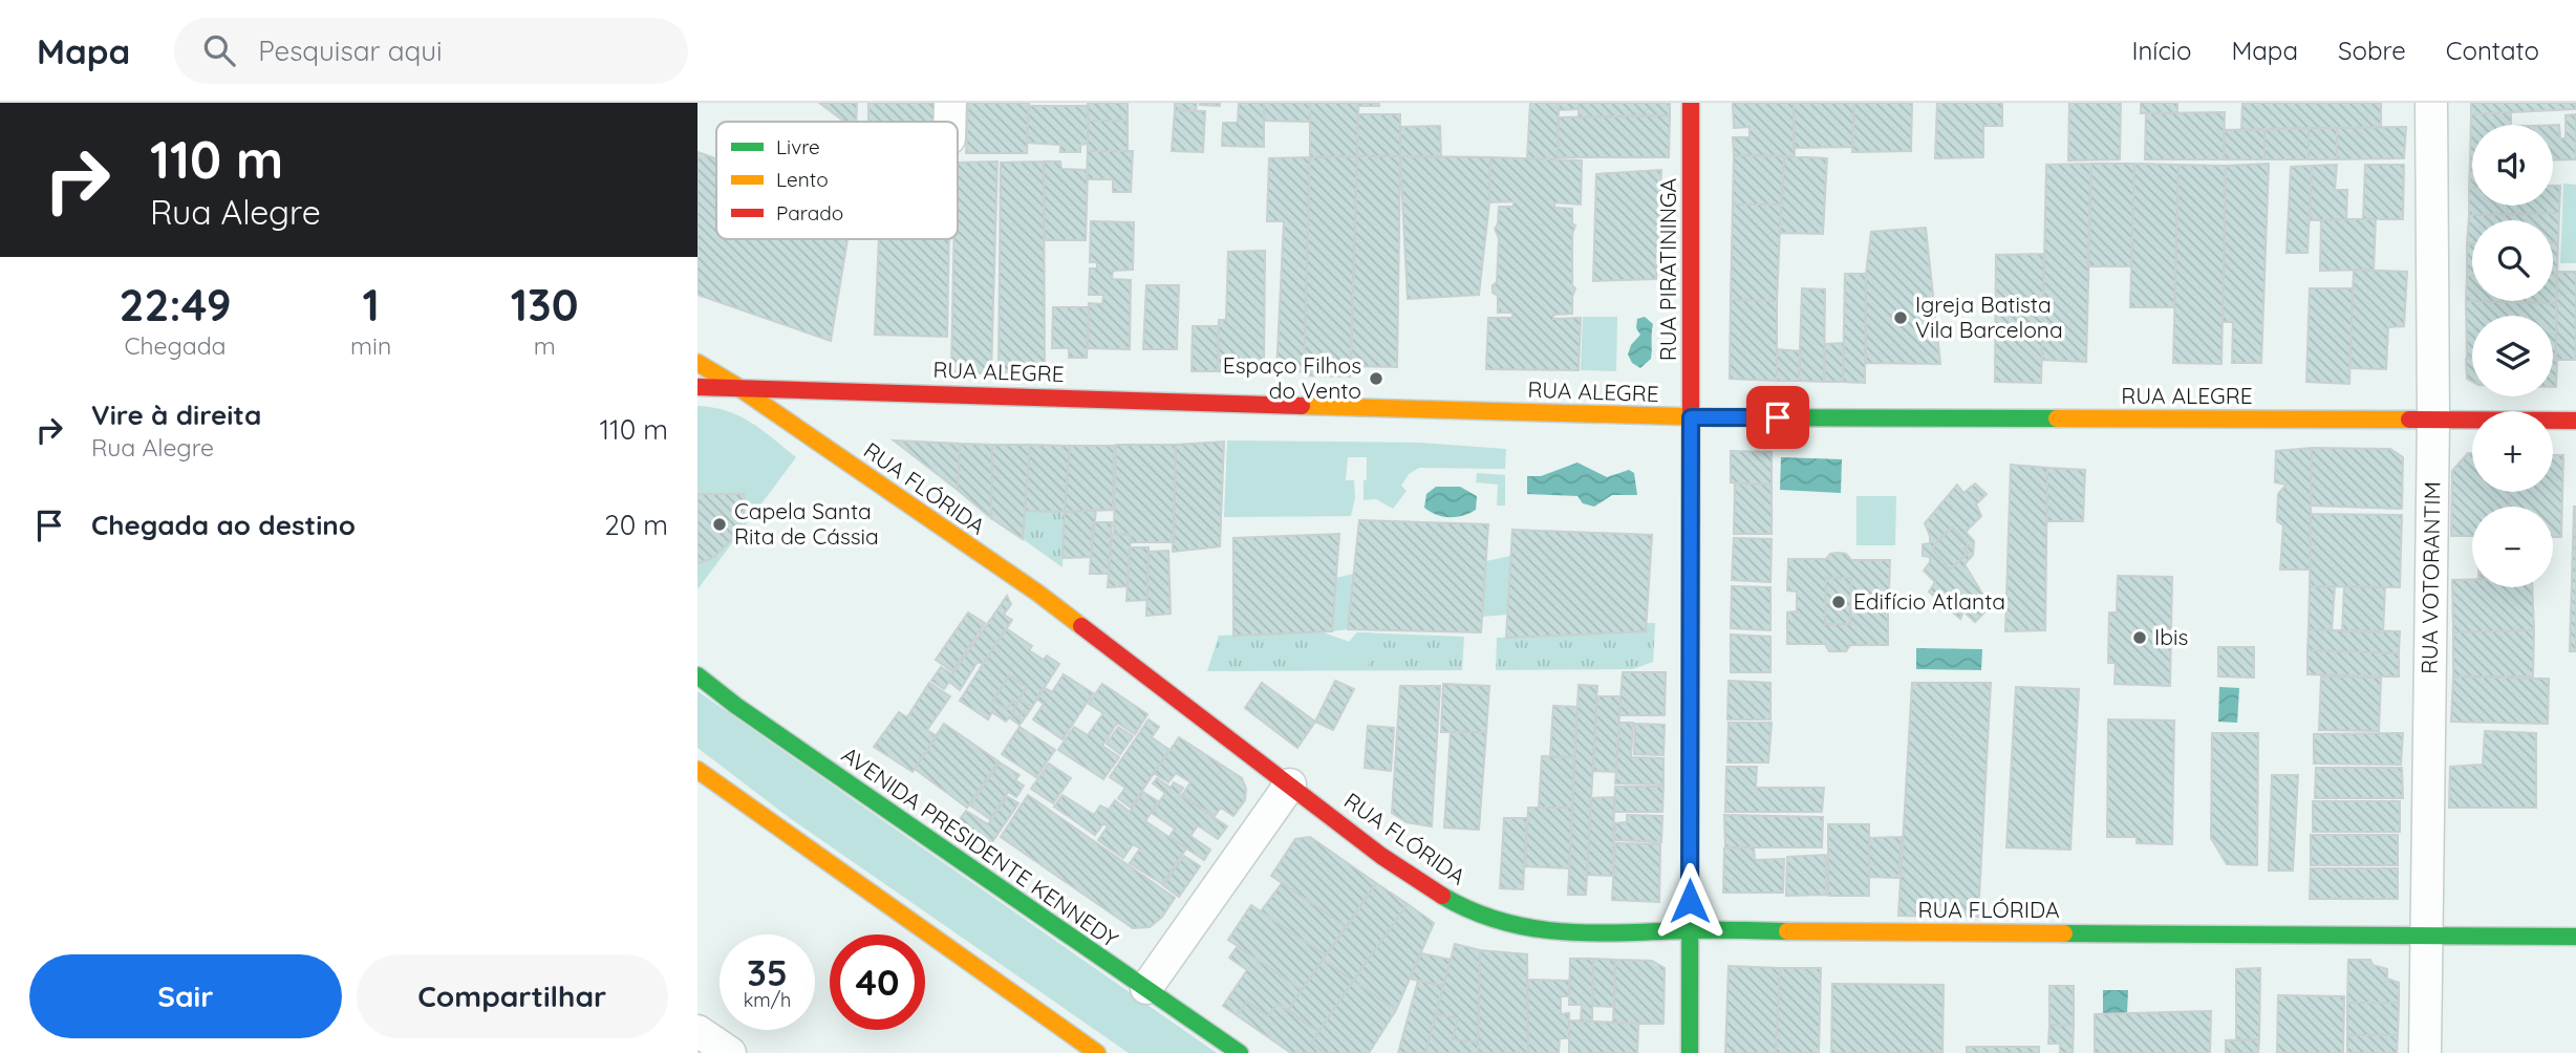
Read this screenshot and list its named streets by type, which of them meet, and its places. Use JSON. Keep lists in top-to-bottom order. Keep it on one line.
{"streets":{"main road":["RUA PIRATININGA","RUA ALEGRE","RUA FLÓRIDA","AVENIDA PRESIDENTE KENNEDY"],"street":["RUA VOTORANTIM"]},"crossings":[["RUA PIRATININGA","RUA ALEGRE"],["RUA PIRATININGA","RUA FLÓRIDA"],["RUA ALEGRE","RUA FLÓRIDA"],["RUA ALEGRE","RUA VOTORANTIM"],["RUA FLÓRIDA","RUA VOTORANTIM"]],"places":["Igreja Batista Vila Barcelona","Espaço Filhos do Vento","Capela Santa Rita de Cássia","Edifício Atlanta","Ibis"],"legend":["Livre","Lento","Parado"],"page":{"header":"Mapa","search":"Pesquisar aqui","nav":["Início","Mapa","Sobre","Contato"],"turn":["110 m","Rua Alegre"],"map_buttons":["+","−"],"eta":["22:49","Chegada","1","min","130","m"],"list":[{"name":"Vire à direita","note":"Rua Alegre","value":"110 m"},{"name":"Chegada ao destino","value":"20 m"}],"speed":"35 km/h","limit":"40","buttons":["Sair","Compartilhar"]}}
